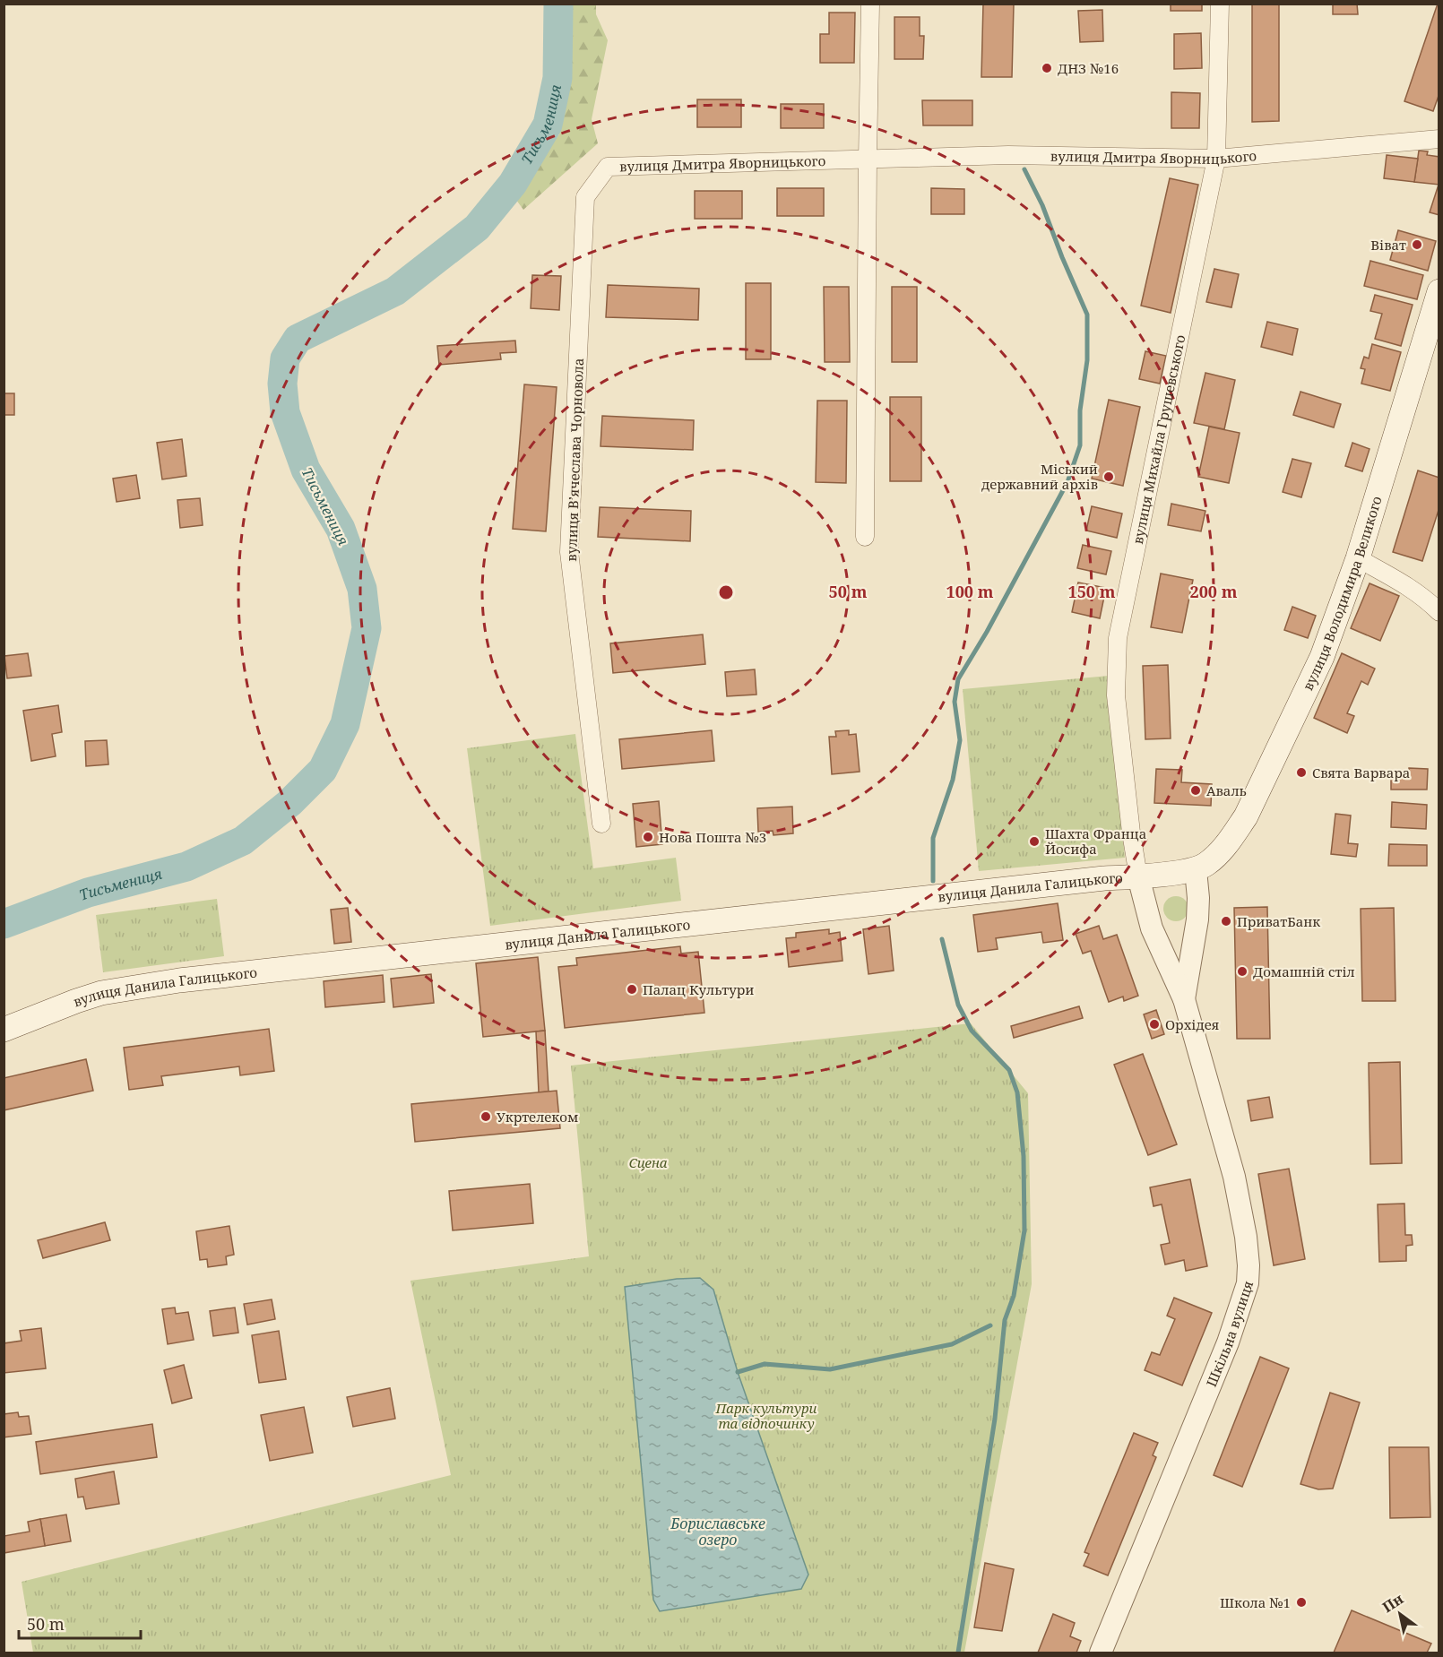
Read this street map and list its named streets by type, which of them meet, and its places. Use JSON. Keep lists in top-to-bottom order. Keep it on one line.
{"streets":{"main road":["вулиця Володимира Великого","вулиця Данила Галицького"],"street":["вулиця Дмитра Яворницького","вулиця Михайла Грушевського","вулиця Вʼячеслава Чорновола","Шкільна вулиця"]},"crossings":[["вулиця Дмитра Яворницького","вулиця Михайла Грушевського"],["вулиця Дмитра Яворницького","вулиця Вʼячеслава Чорновола"],["вулиця Михайла Грушевського","вулиця Данила Галицького"],["вулиця Михайла Грушевського","Шкільна вулиця"],["вулиця Володимира Великого","вулиця Данила Галицького"],["вулиця Володимира Великого","Шкільна вулиця"],["вулиця Данила Галицького","Шкільна вулиця"]],"water":["Тисьмениця","Бориславське озеро"],"parks":["Сцена","Парк культури та відпочинку"],"places":["ДНЗ №16","Віват","Міський державний архів","Свята Варвара","Аваль","Нова Пошта №3","Шахта Франца Йосифа","ПриватБанк","Домашній стіл","Палац Культури","Орхідея","Укртелеком","Школа №1"],"scale_bar":"50 m","north":"top left","rings":["50 m","100 m","150 m","200 m"]}
